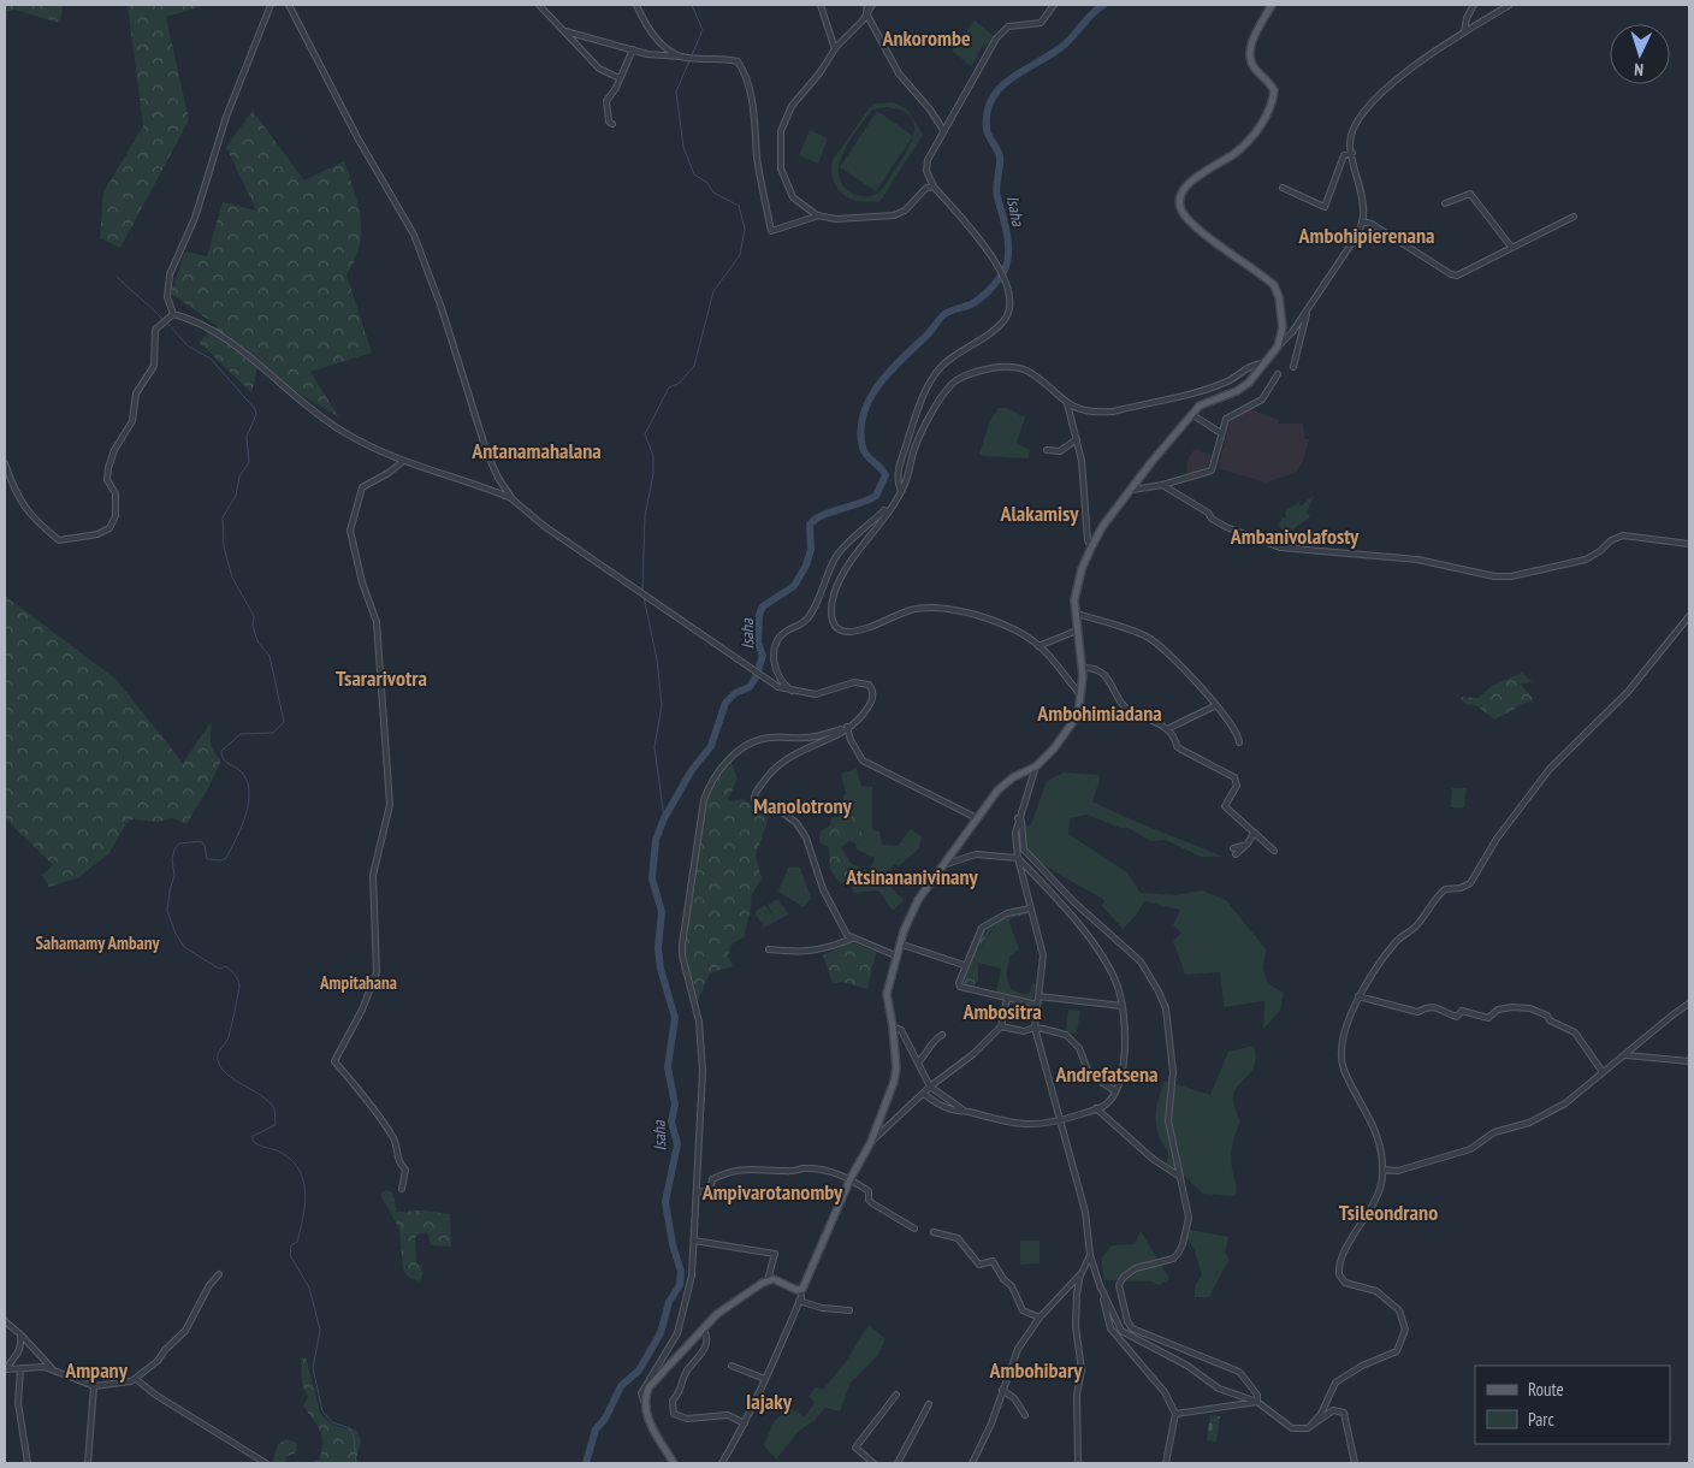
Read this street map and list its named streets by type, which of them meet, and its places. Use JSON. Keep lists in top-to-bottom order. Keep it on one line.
{"districts":["Ankorombe","Ambohipierenana","Antanamahalana","Alakamisy","Ambanivolafosty","Tsararivotra","Ambohimiadana","Manolotrony","Atsinananivinany","Sahamamy Ambany","Ampitahana","Ambositra","Andrefatsena","Ampivarotanomby","Tsileondrano","Ampany","Ambohibary","Iajaky"],"water":["Isaha"],"legend":["Route","Parc"],"north":"bottom"}
